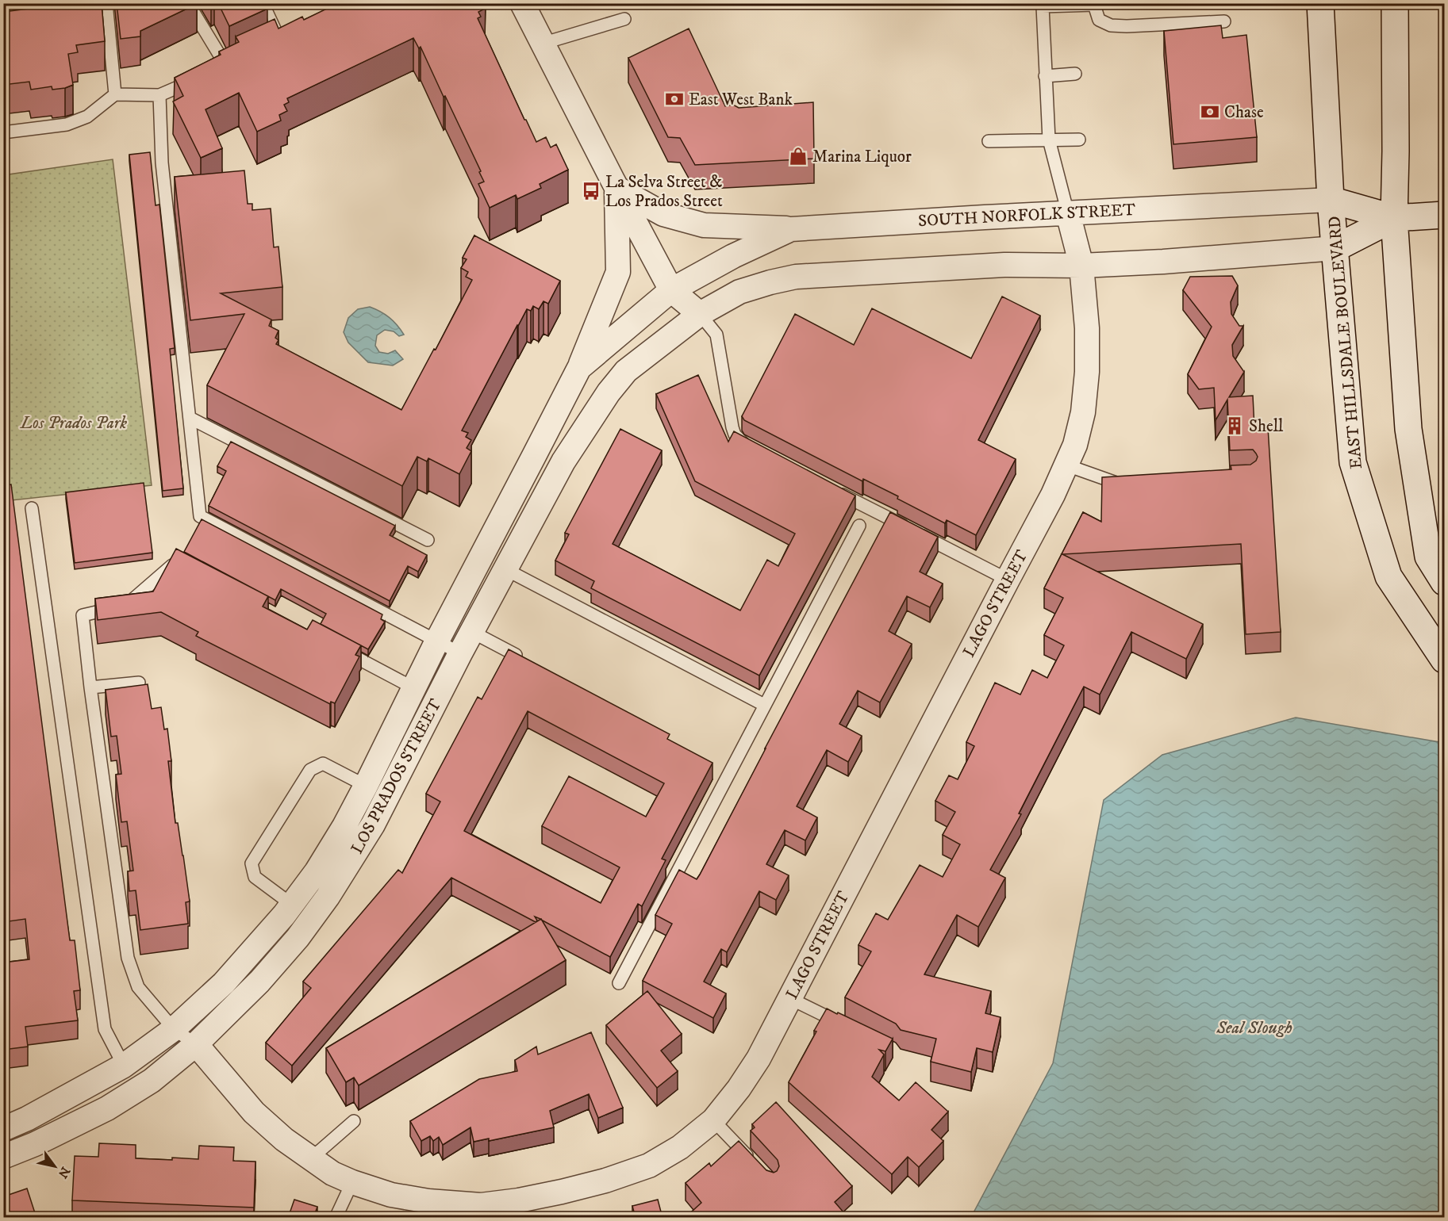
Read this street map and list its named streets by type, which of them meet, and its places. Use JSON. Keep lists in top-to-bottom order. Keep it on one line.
{"streets":{"main road":["SOUTH NORFOLK STREET","EAST HILLSDALE BOULEVARD"],"street":["LAGO STREET","LOS PRADOS STREET"]},"crossings":[["SOUTH NORFOLK STREET","EAST HILLSDALE BOULEVARD"],["SOUTH NORFOLK STREET","LAGO STREET"],["SOUTH NORFOLK STREET","LOS PRADOS STREET"],["LAGO STREET","LOS PRADOS STREET"]],"water":["Seal Slough"],"parks":["Los Prados Park"],"places":{"bank":["East West Bank","Chase"],"shop":["Marina Liquor"],"bus stop":["La Selva Street & Los Prados Street"],"building":["Shell"]},"north":"bottom right"}
